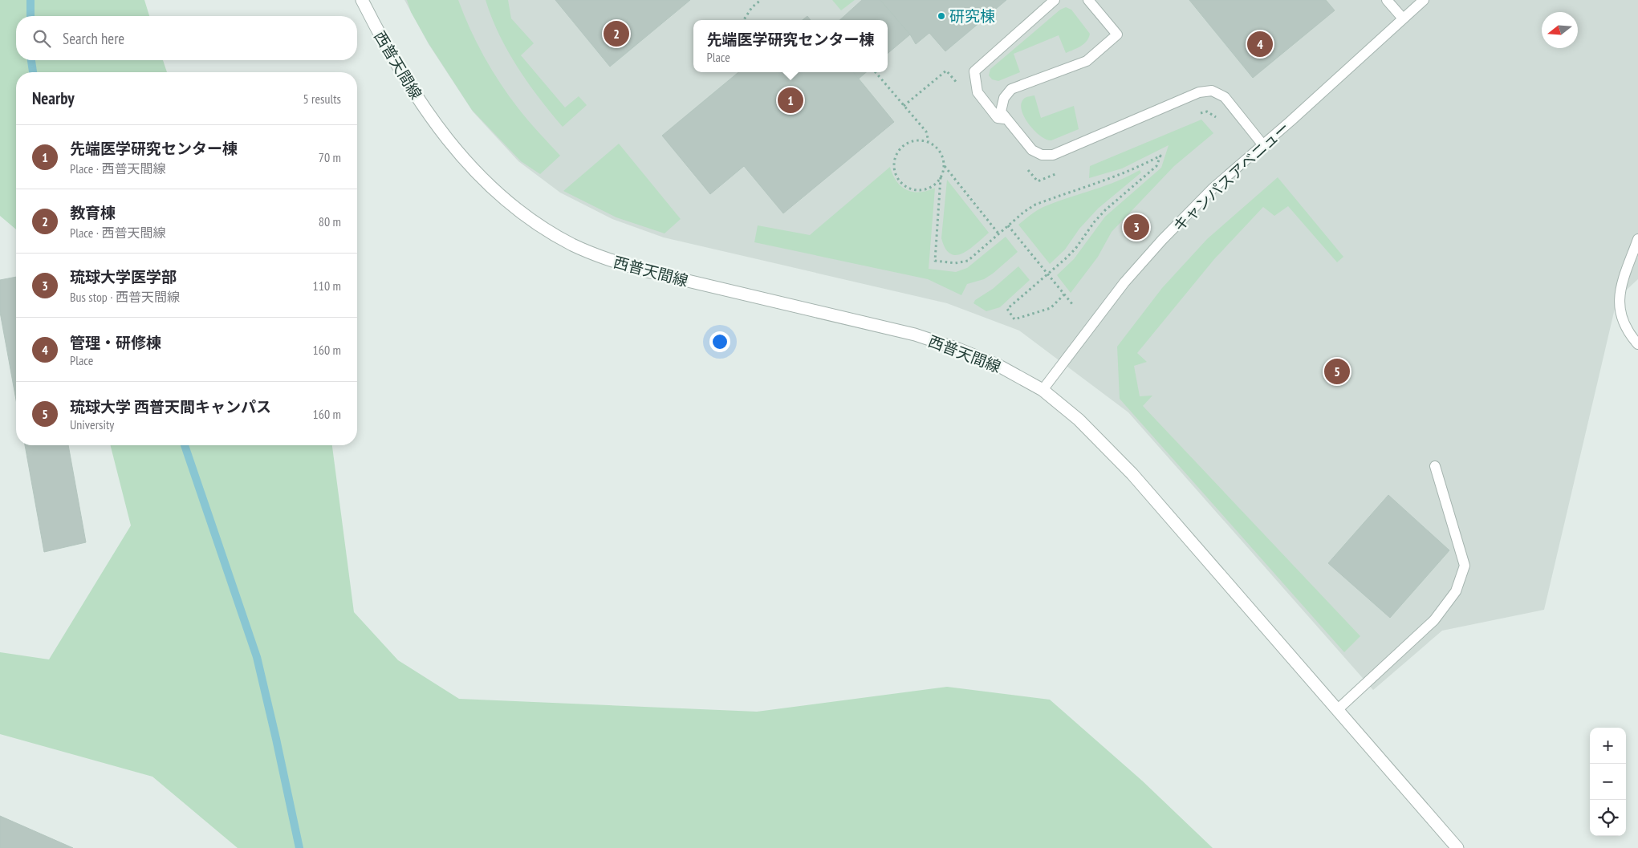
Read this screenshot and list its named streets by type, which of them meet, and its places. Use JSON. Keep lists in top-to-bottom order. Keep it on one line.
{"streets":{"street":["西普天間線"],"lane":["キャンパスアベニュー"]},"crossings":[["西普天間線","キャンパスアベニュー"]],"places":["研究棟"],"north":"left","page":{"search":"Search here","pins":["2","4","1","3","5"],"popup":["先端医学研究センター棟","Place"],"heading":["Nearby","5 results"],"list":[{"mark":"1","name":"先端医学研究センター棟","note":"Place · 西普天間線","value":"70 m"},{"mark":"2","name":"教育棟","note":"Place · 西普天間線","value":"80 m"},{"mark":"3","name":"琉球大学医学部","note":"Bus stop · 西普天間線","value":"110 m"},{"mark":"4","name":"管理・研修棟","note":"Place","value":"160 m"},{"mark":"5","name":"琉球大学 西普天間キャンパス","note":"University","value":"160 m"}],"map_buttons":["+","−"]}}
